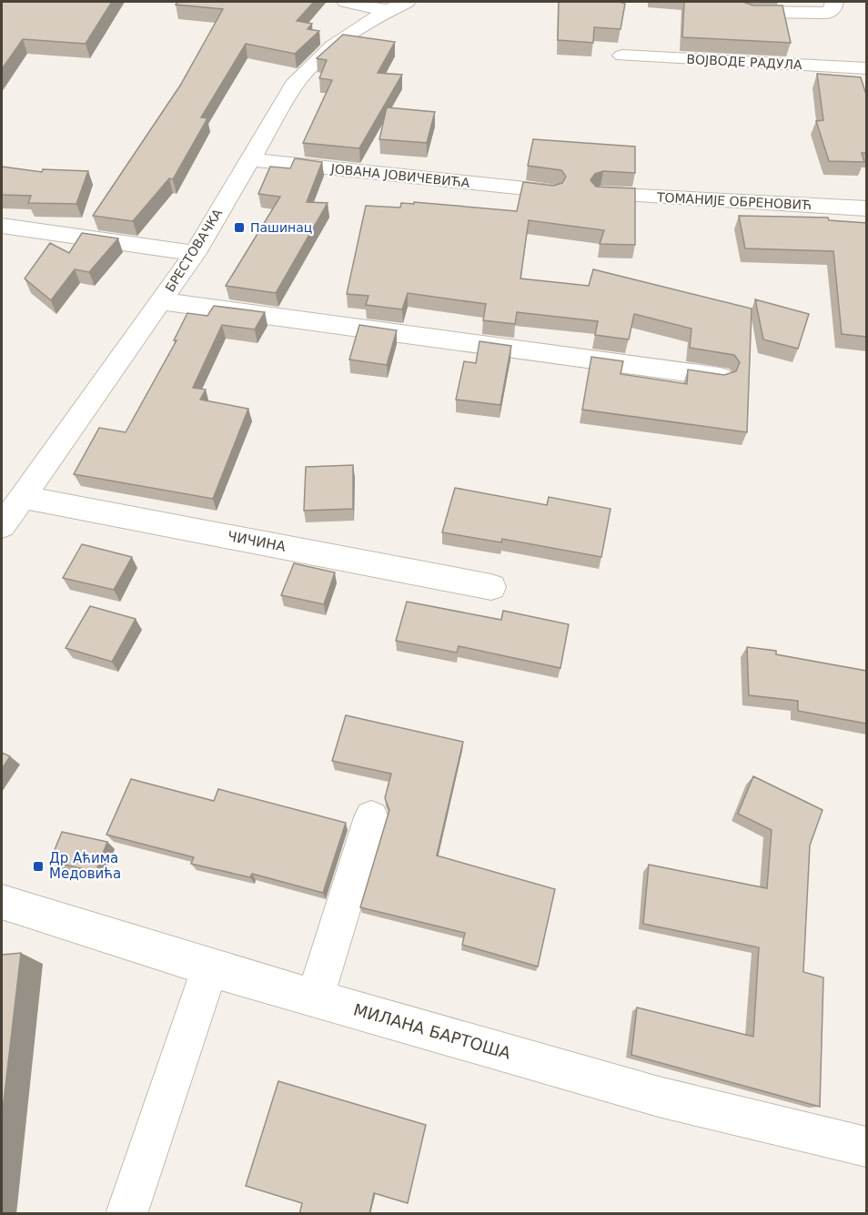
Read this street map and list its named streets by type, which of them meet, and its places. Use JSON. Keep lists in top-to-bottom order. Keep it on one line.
{"streets":{"street":["ВОЈВОДЕ РАДУЛА","ЈОВАНА ЈОВИЧЕВИЋА","ТОМАНИЈЕ ОБРЕНОВИЋ","БРЕСТОВАЧКА","ЧИЧИНА","МИЛАНА БАРТОША"]},"crossings":[["ЈОВАНА ЈОВИЧЕВИЋА","БРЕСТОВАЧКА"],["БРЕСТОВАЧКА","ЧИЧИНА"]],"places":{"transit":["Пашинац","Др Аћима Медовића"]}}
